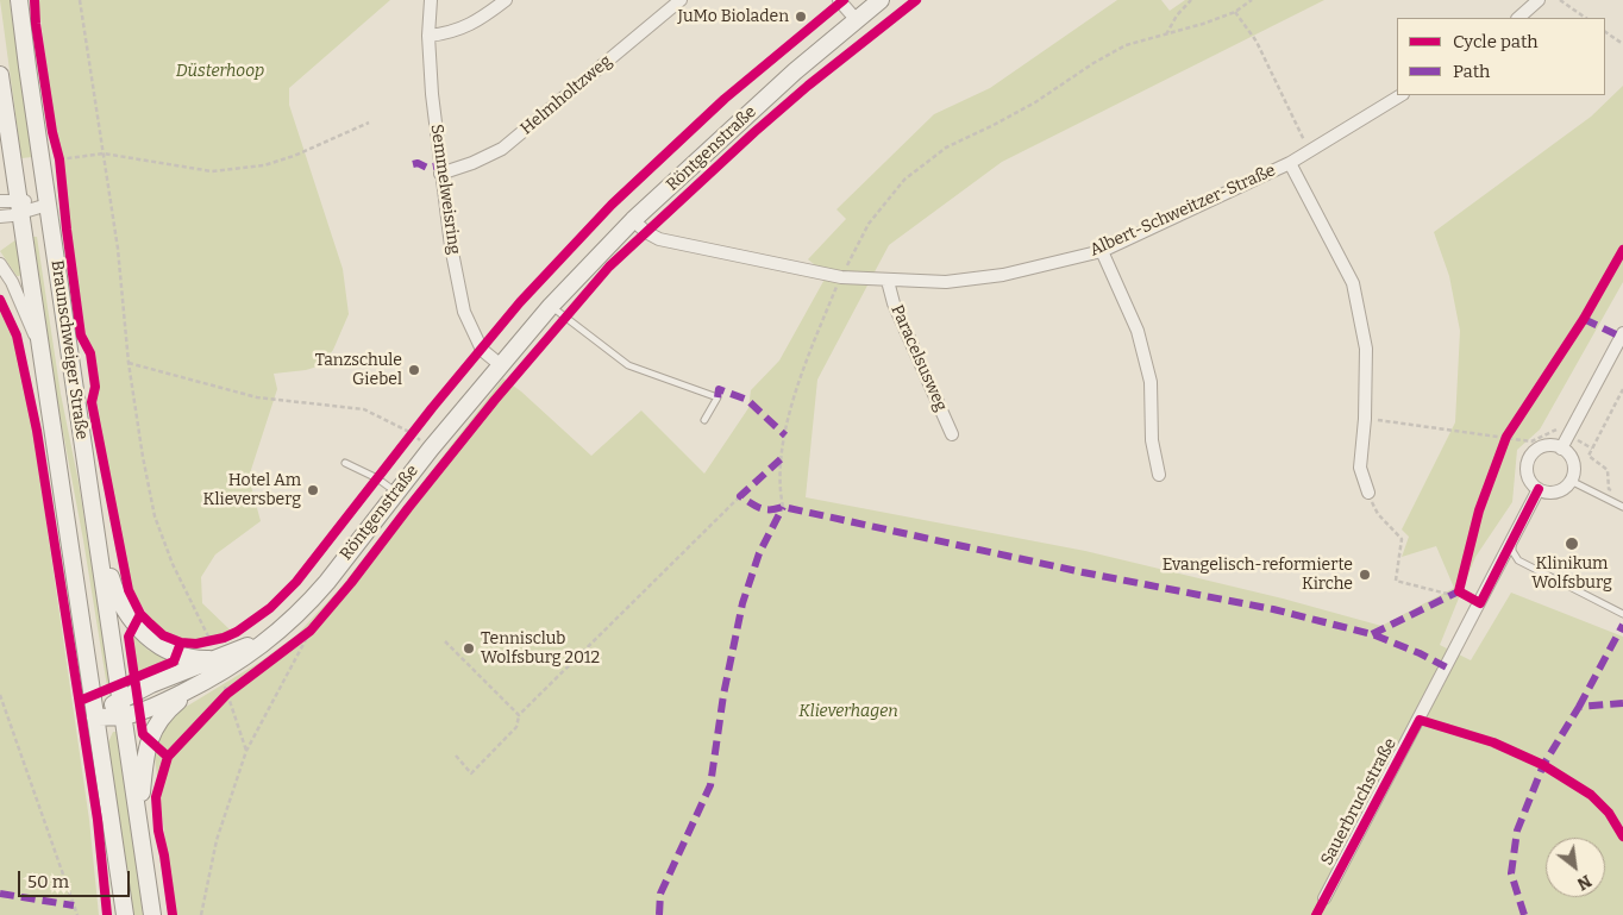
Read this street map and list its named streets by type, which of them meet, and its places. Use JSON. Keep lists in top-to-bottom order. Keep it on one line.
{"streets":{"main road":["Röntgenstraße","Braunschweiger Straße"],"street":["Helmholtzweg","Semmelweisring","Albert-Schweitzer-Straße","Paracelsusweg","Sauerbruchstraße"]},"crossings":[["Helmholtzweg","Semmelweisring"],["Röntgenstraße","Semmelweisring"],["Röntgenstraße","Albert-Schweitzer-Straße"],["Röntgenstraße","Braunschweiger Straße"],["Albert-Schweitzer-Straße","Paracelsusweg"]],"parks":["Düsterhoop","Klieverhagen"],"places":["JuMo Bioladen","Tanzschule Giebel","Hotel Am Klieversberg","Klinikum Wolfsburg","Evangelisch-reformierte Kirche","Tennisclub Wolfsburg 2012"],"legend":["Cycle path","Path"],"scale_bar":"50 m","north":"bottom right"}
